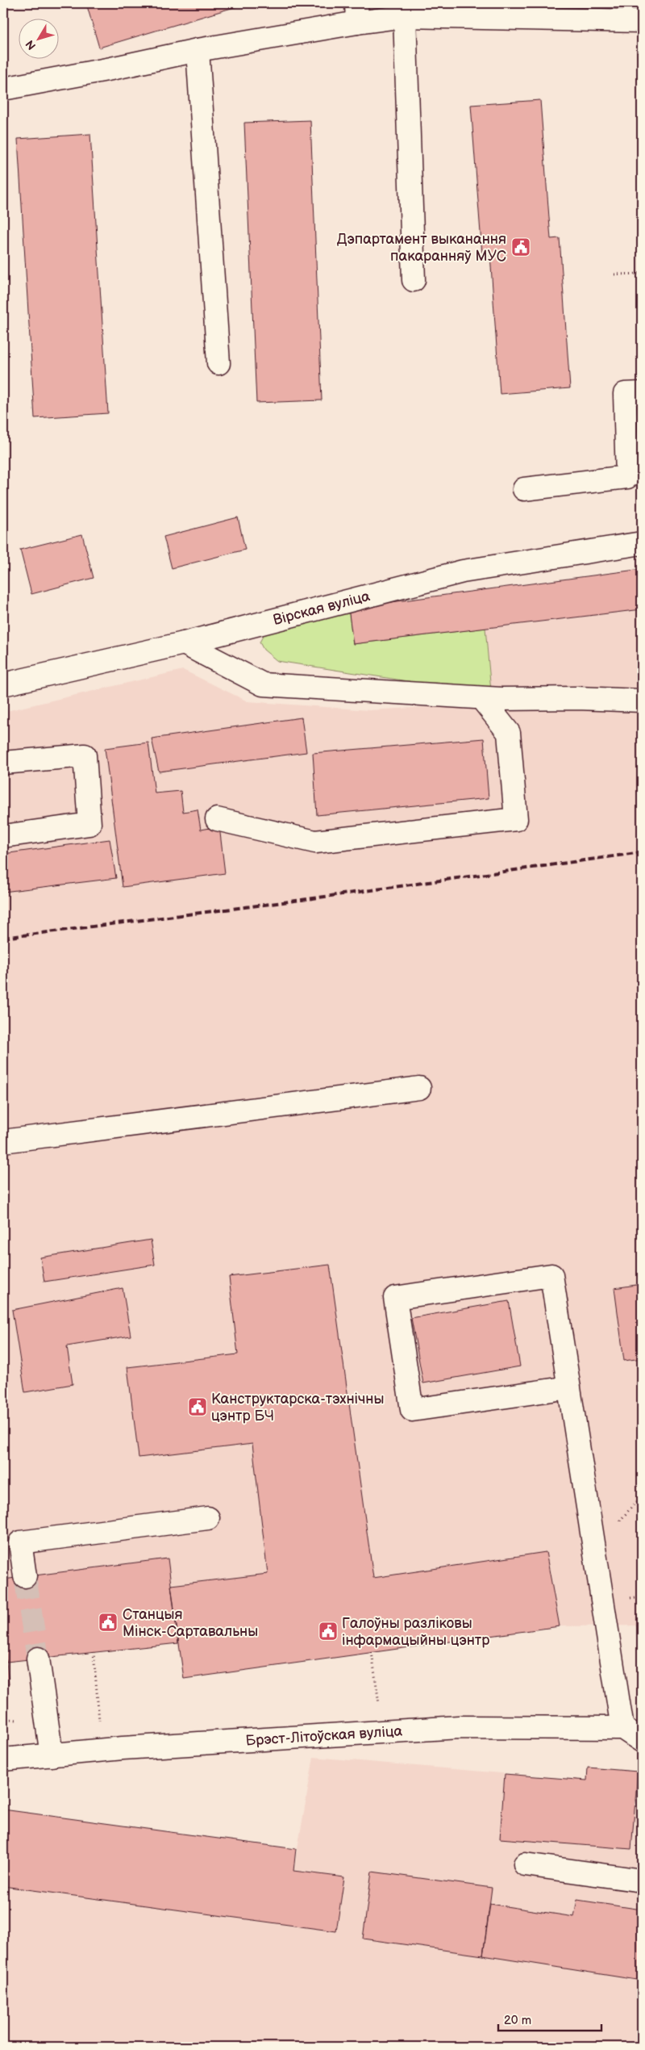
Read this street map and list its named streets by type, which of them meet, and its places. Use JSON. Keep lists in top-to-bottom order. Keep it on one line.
{"streets":{"street":["Вірская вуліца","Брэст-Літоўская вуліца"]},"places":{"public building":["Дэпартамент выканання пакаранняў МУС","Канструктарска-тэхнічны цэнтр БЧ","Станцыя Мінск-Сартавальны","Галоўны разліковы інфармацыйны цэнтр"]},"scale_bar":"20 m","north":"bottom left"}
